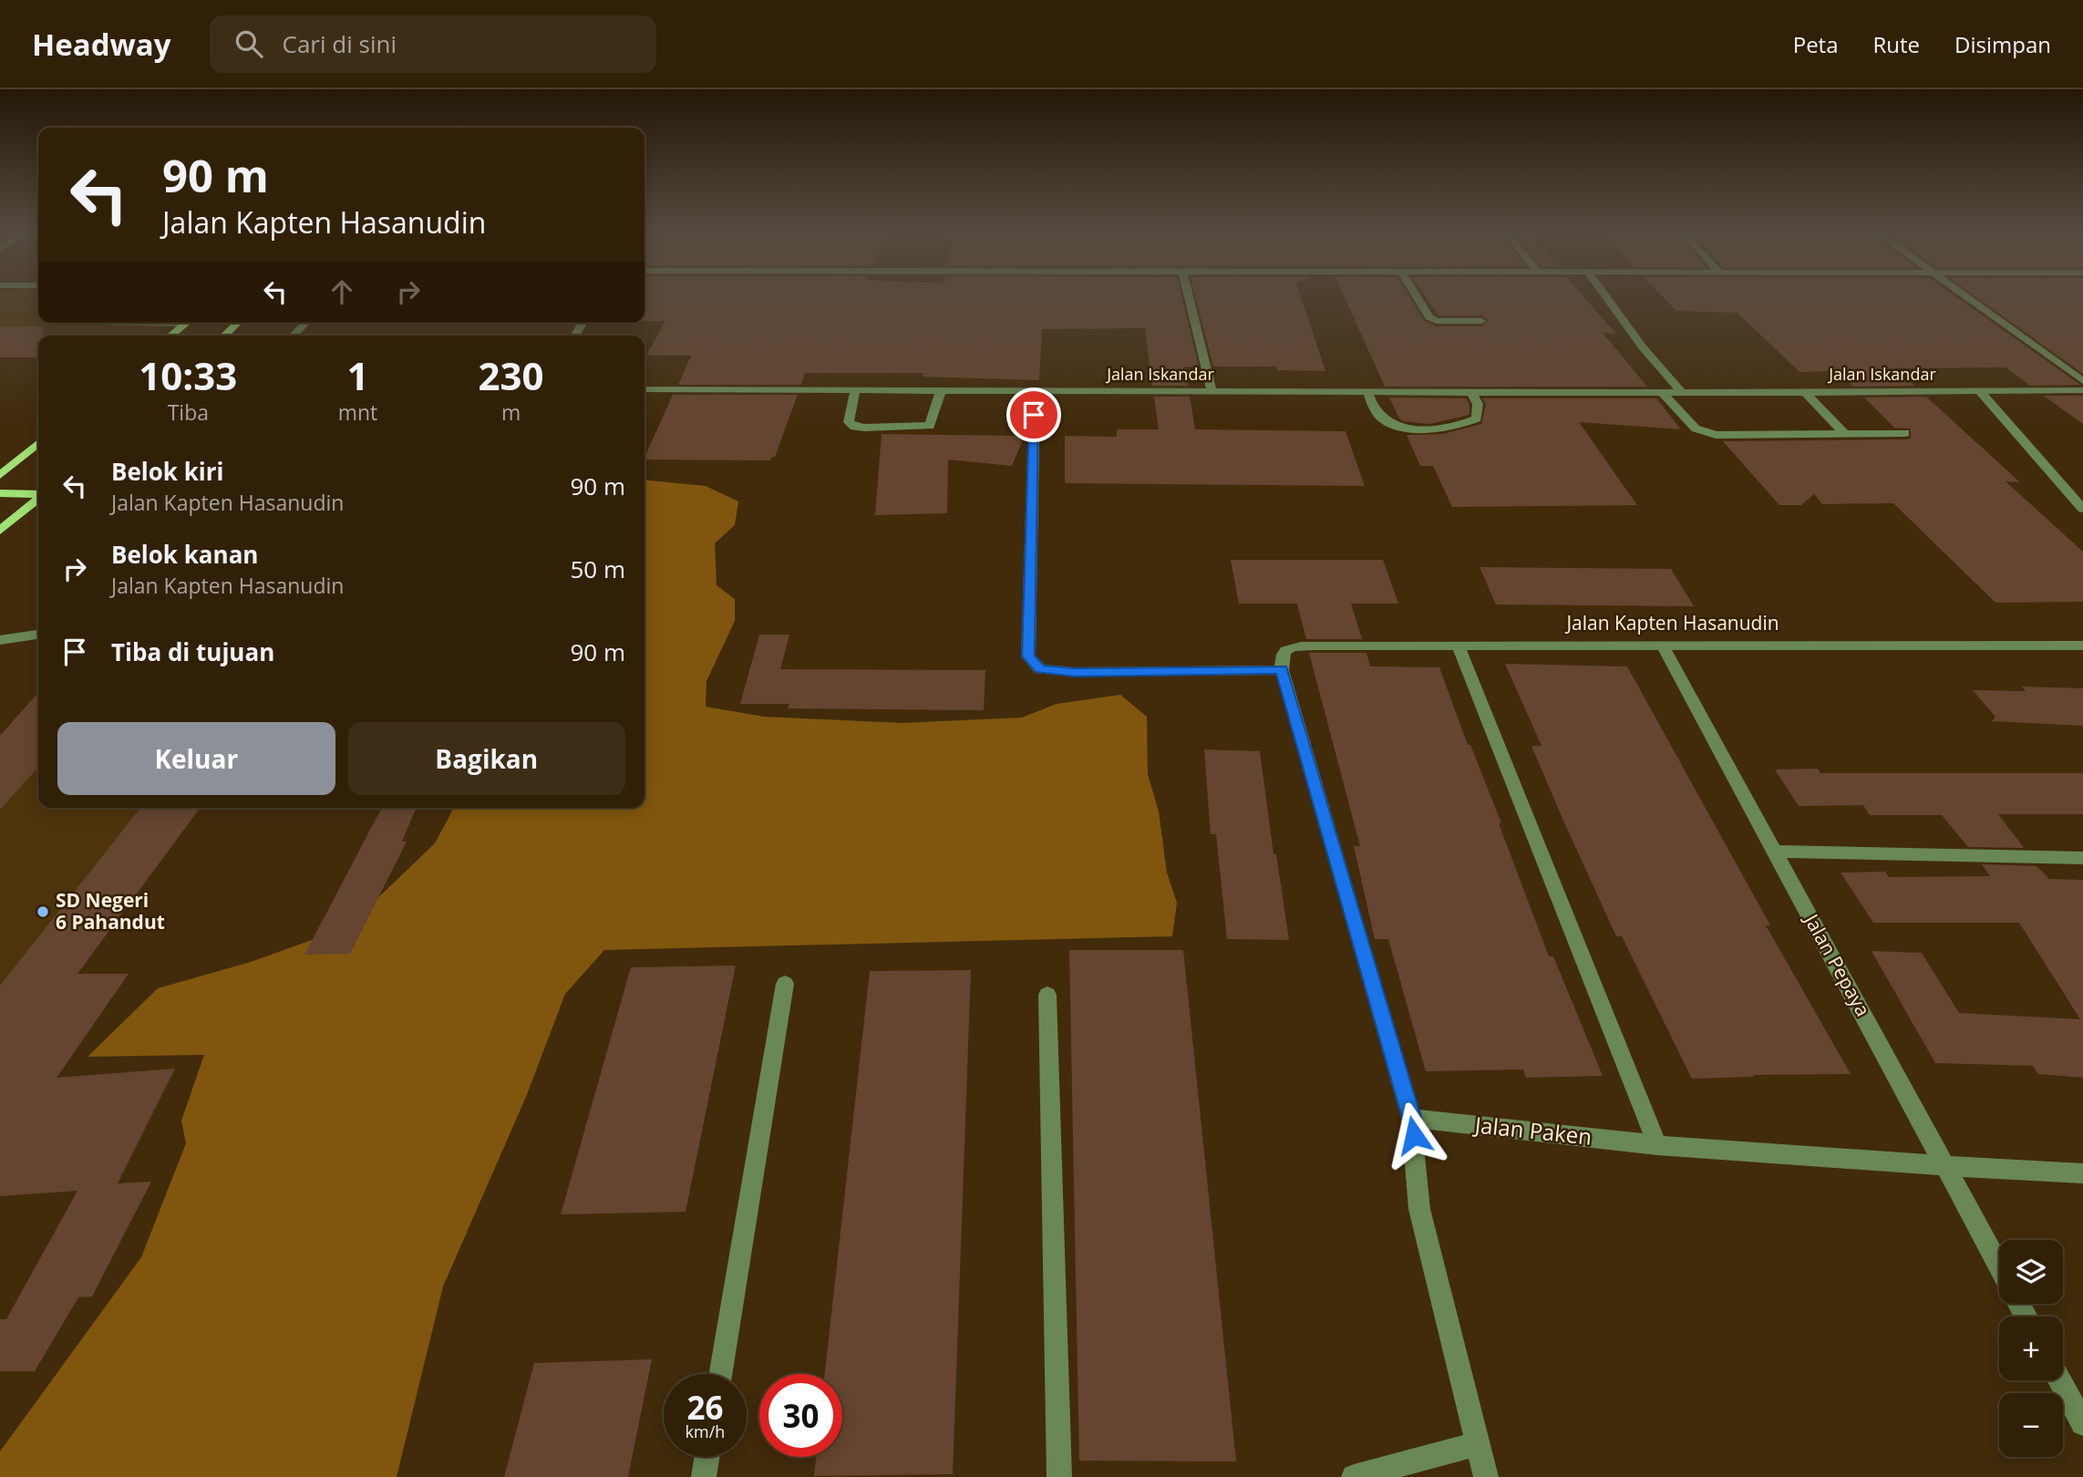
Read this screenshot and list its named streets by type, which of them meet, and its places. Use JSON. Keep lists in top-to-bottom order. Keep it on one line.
{"streets":{"street":["Jalan Iskandar","Jalan Kapten Hasanudin","Jalan Pepaya","Jalan Paken"]},"crossings":[["Jalan Kapten Hasanudin","Jalan Pepaya"],["Jalan Pepaya","Jalan Paken"]],"places":["SD Negeri 6 Pahandut"],"page":{"header":"Headway","search":"Cari di sini","nav":["Peta","Rute","Disimpan"],"turn":["90 m","Jalan Kapten Hasanudin"],"eta":["10:33","Tiba","1","mnt","230","m"],"list":[{"name":"Belok kiri","note":"Jalan Kapten Hasanudin","value":"90 m"},{"name":"Belok kanan","note":"Jalan Kapten Hasanudin","value":"50 m"},{"name":"Tiba di tujuan","value":"90 m"}],"buttons":["Keluar","Bagikan"],"map_buttons":["+","−"],"speed":"26 km/h","limit":"30"}}
